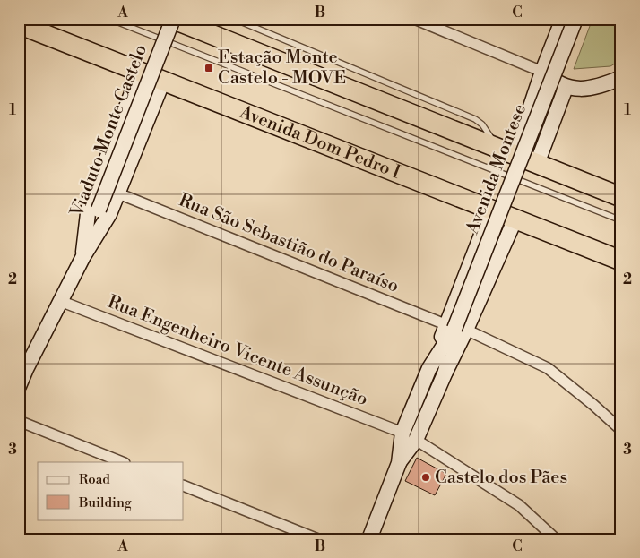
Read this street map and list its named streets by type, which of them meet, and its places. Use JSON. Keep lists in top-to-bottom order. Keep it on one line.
{"streets":{"highway":["Avenida Dom Pedro I"],"street":["Viaduto Monte Castelo","Avenida Montese","Rua São Sebastião do Paraíso","Rua Engenheiro Vicente Assunção"]},"crossings":[["Avenida Montese","Rua São Sebastião do Paraíso"]],"places":{"transit":["Estação Monte Castelo - MOVE"],"other":["Castelo dos Pães"]},"legend":["Road","Building"],"grid":{"columns":["A","B","C"],"rows":["1","2","3"]}}
